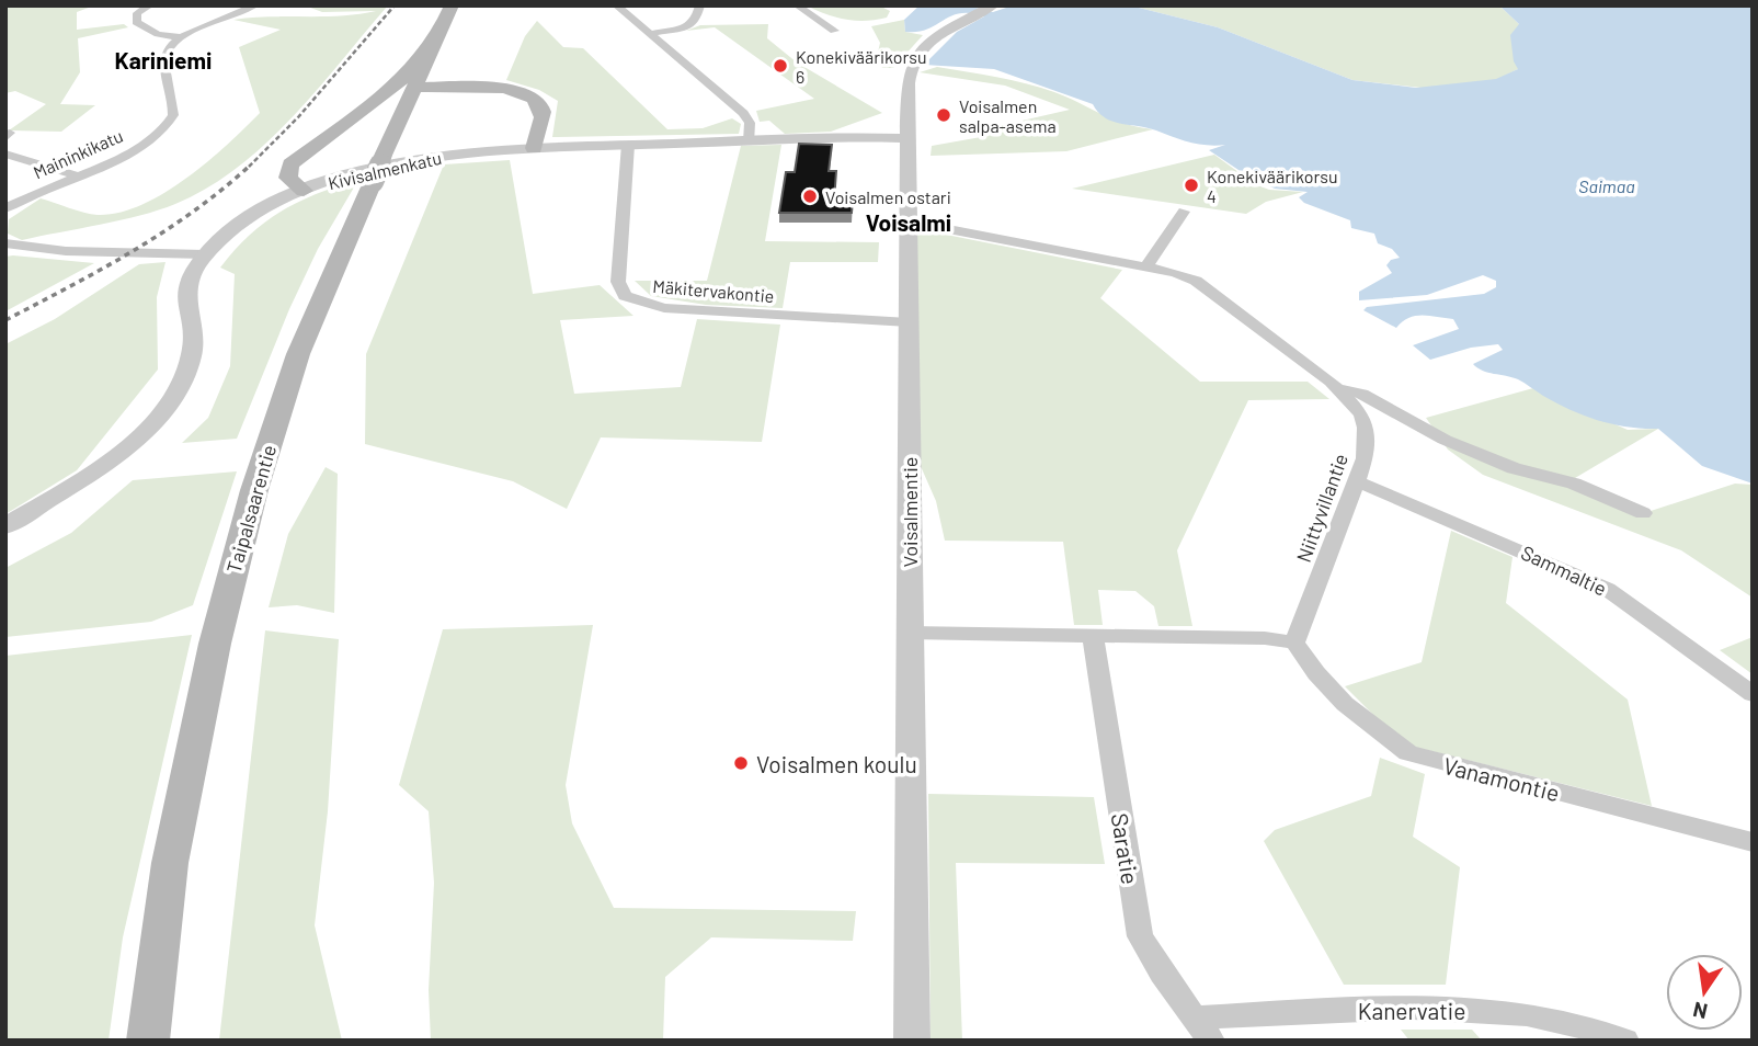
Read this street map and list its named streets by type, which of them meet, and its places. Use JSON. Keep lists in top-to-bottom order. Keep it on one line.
{"streets":{"main road":["Taipalsaarentie"],"street":["Maininkikatu","Kivisalmenkatu","Mäkitervakontie","Niittyvillantie","Voisalmentie","Sammaltie","Vanamontie","Saratie","Kanervatie"]},"crossings":[["Kivisalmenkatu","Mäkitervakontie"],["Kivisalmenkatu","Voisalmentie"],["Mäkitervakontie","Voisalmentie"],["Niittyvillantie","Voisalmentie"],["Niittyvillantie","Sammaltie"],["Niittyvillantie","Vanamontie"],["Saratie","Kanervatie"]],"districts":["Kariniemi","Voisalmi"],"water":["Saimaa"],"places":["Konekiväärikorsu 6","Voisalmen salpa-asema","Konekiväärikorsu 4","Voisalmen ostari","Voisalmen koulu"],"north":"bottom"}
